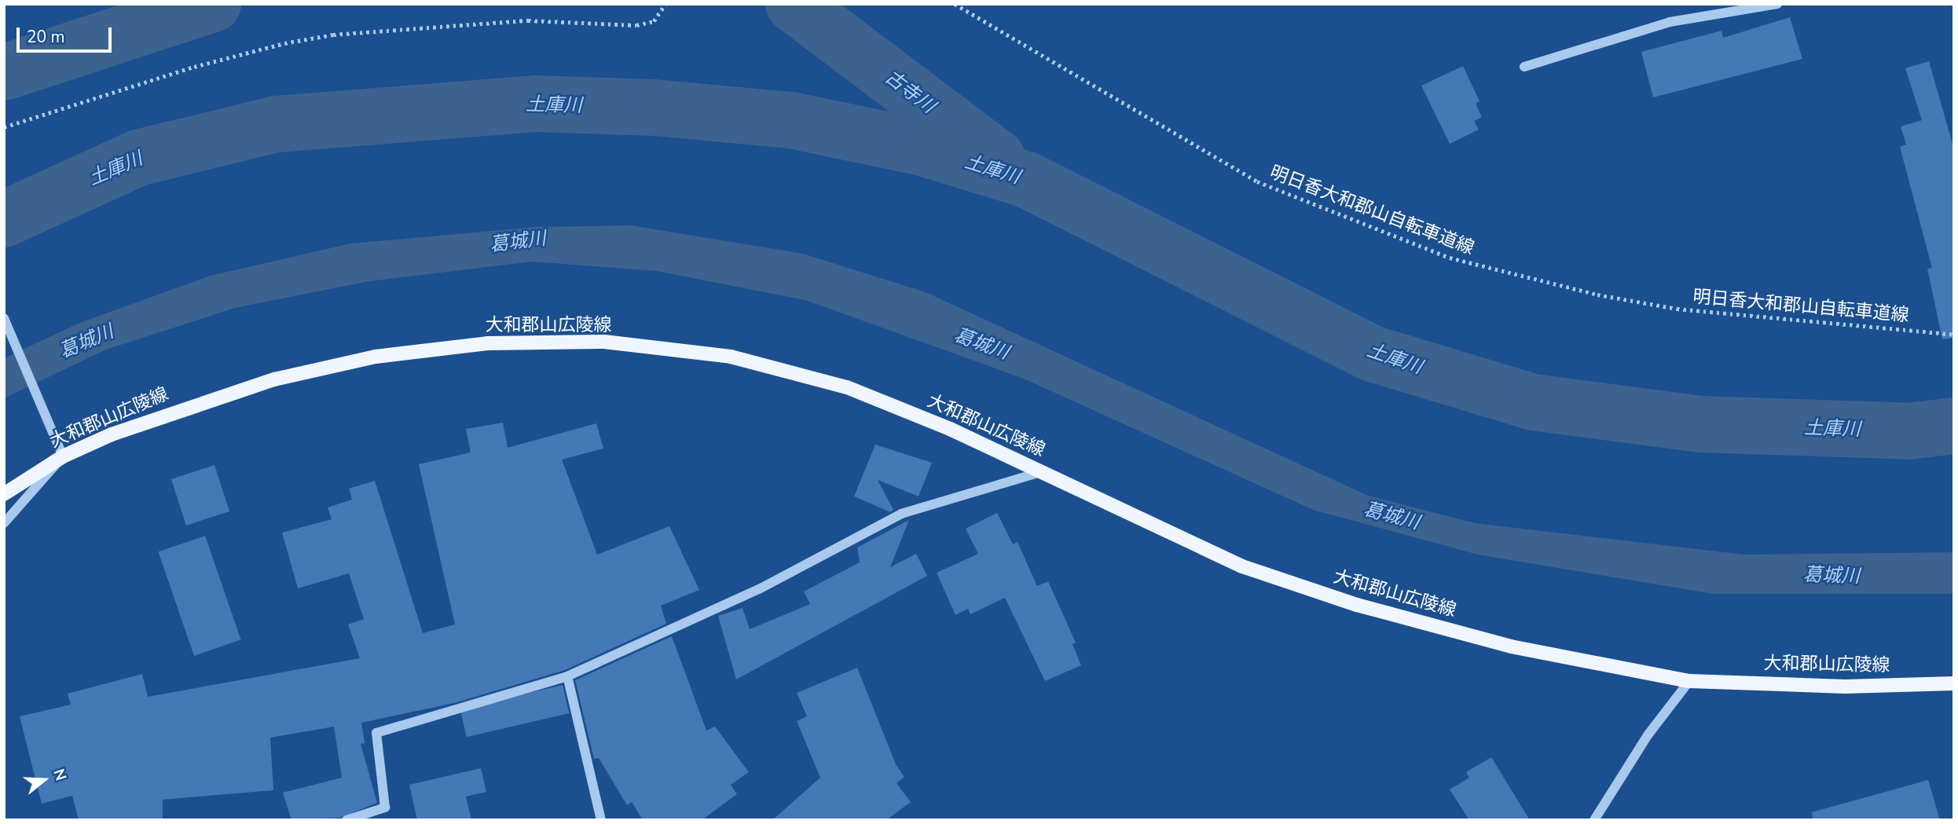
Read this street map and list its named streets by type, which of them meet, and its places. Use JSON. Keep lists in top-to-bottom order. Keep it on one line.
{"streets":{"main road":["大和郡山広陵線"],"path":["明日香大和郡山自転車道線"]},"water":["古寺川","土庫川","葛城川"],"scale_bar":"20 m","north":"right"}
